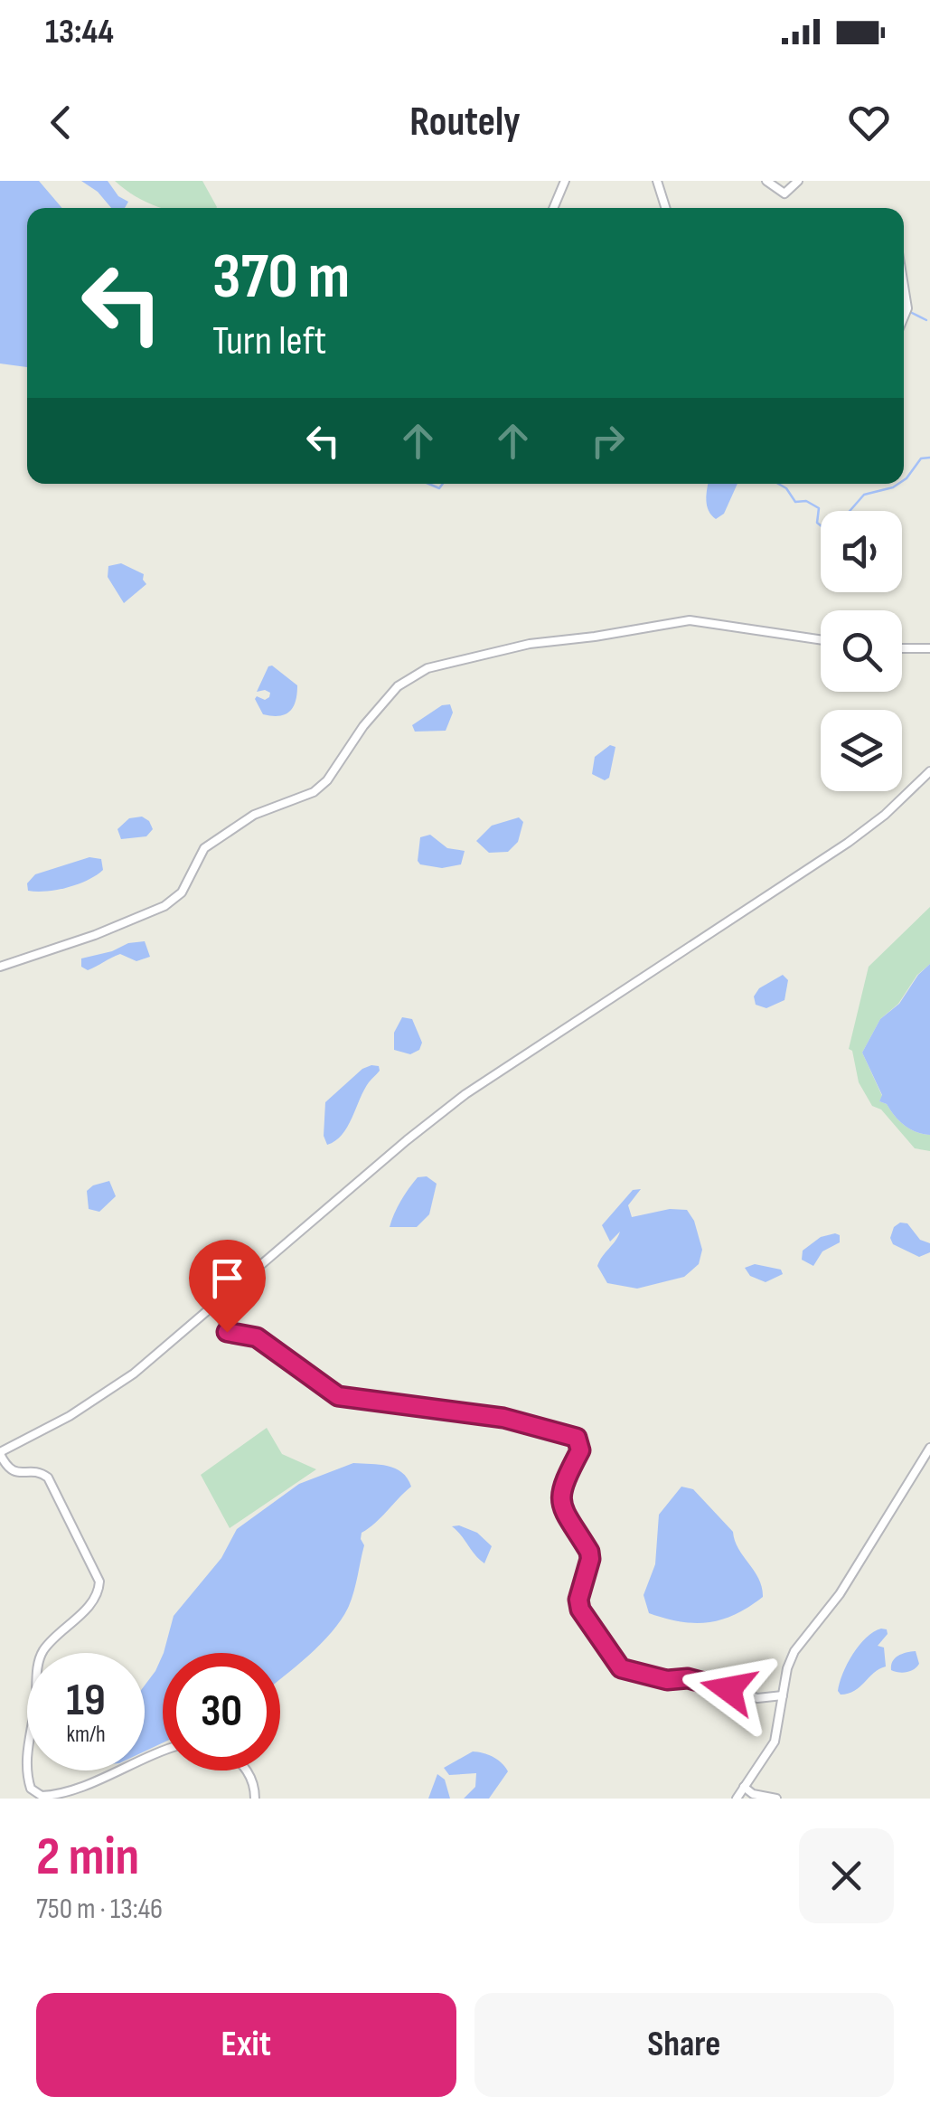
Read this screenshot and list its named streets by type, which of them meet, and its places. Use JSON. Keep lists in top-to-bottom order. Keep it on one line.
{"page":{"status":"13:44","header":"Routely","turn":["370 m","Turn left"],"speed":"19 km/h","limit":"30","heading":["2 min","750 m · 13:46"],"buttons":["Exit","Share"]}}
